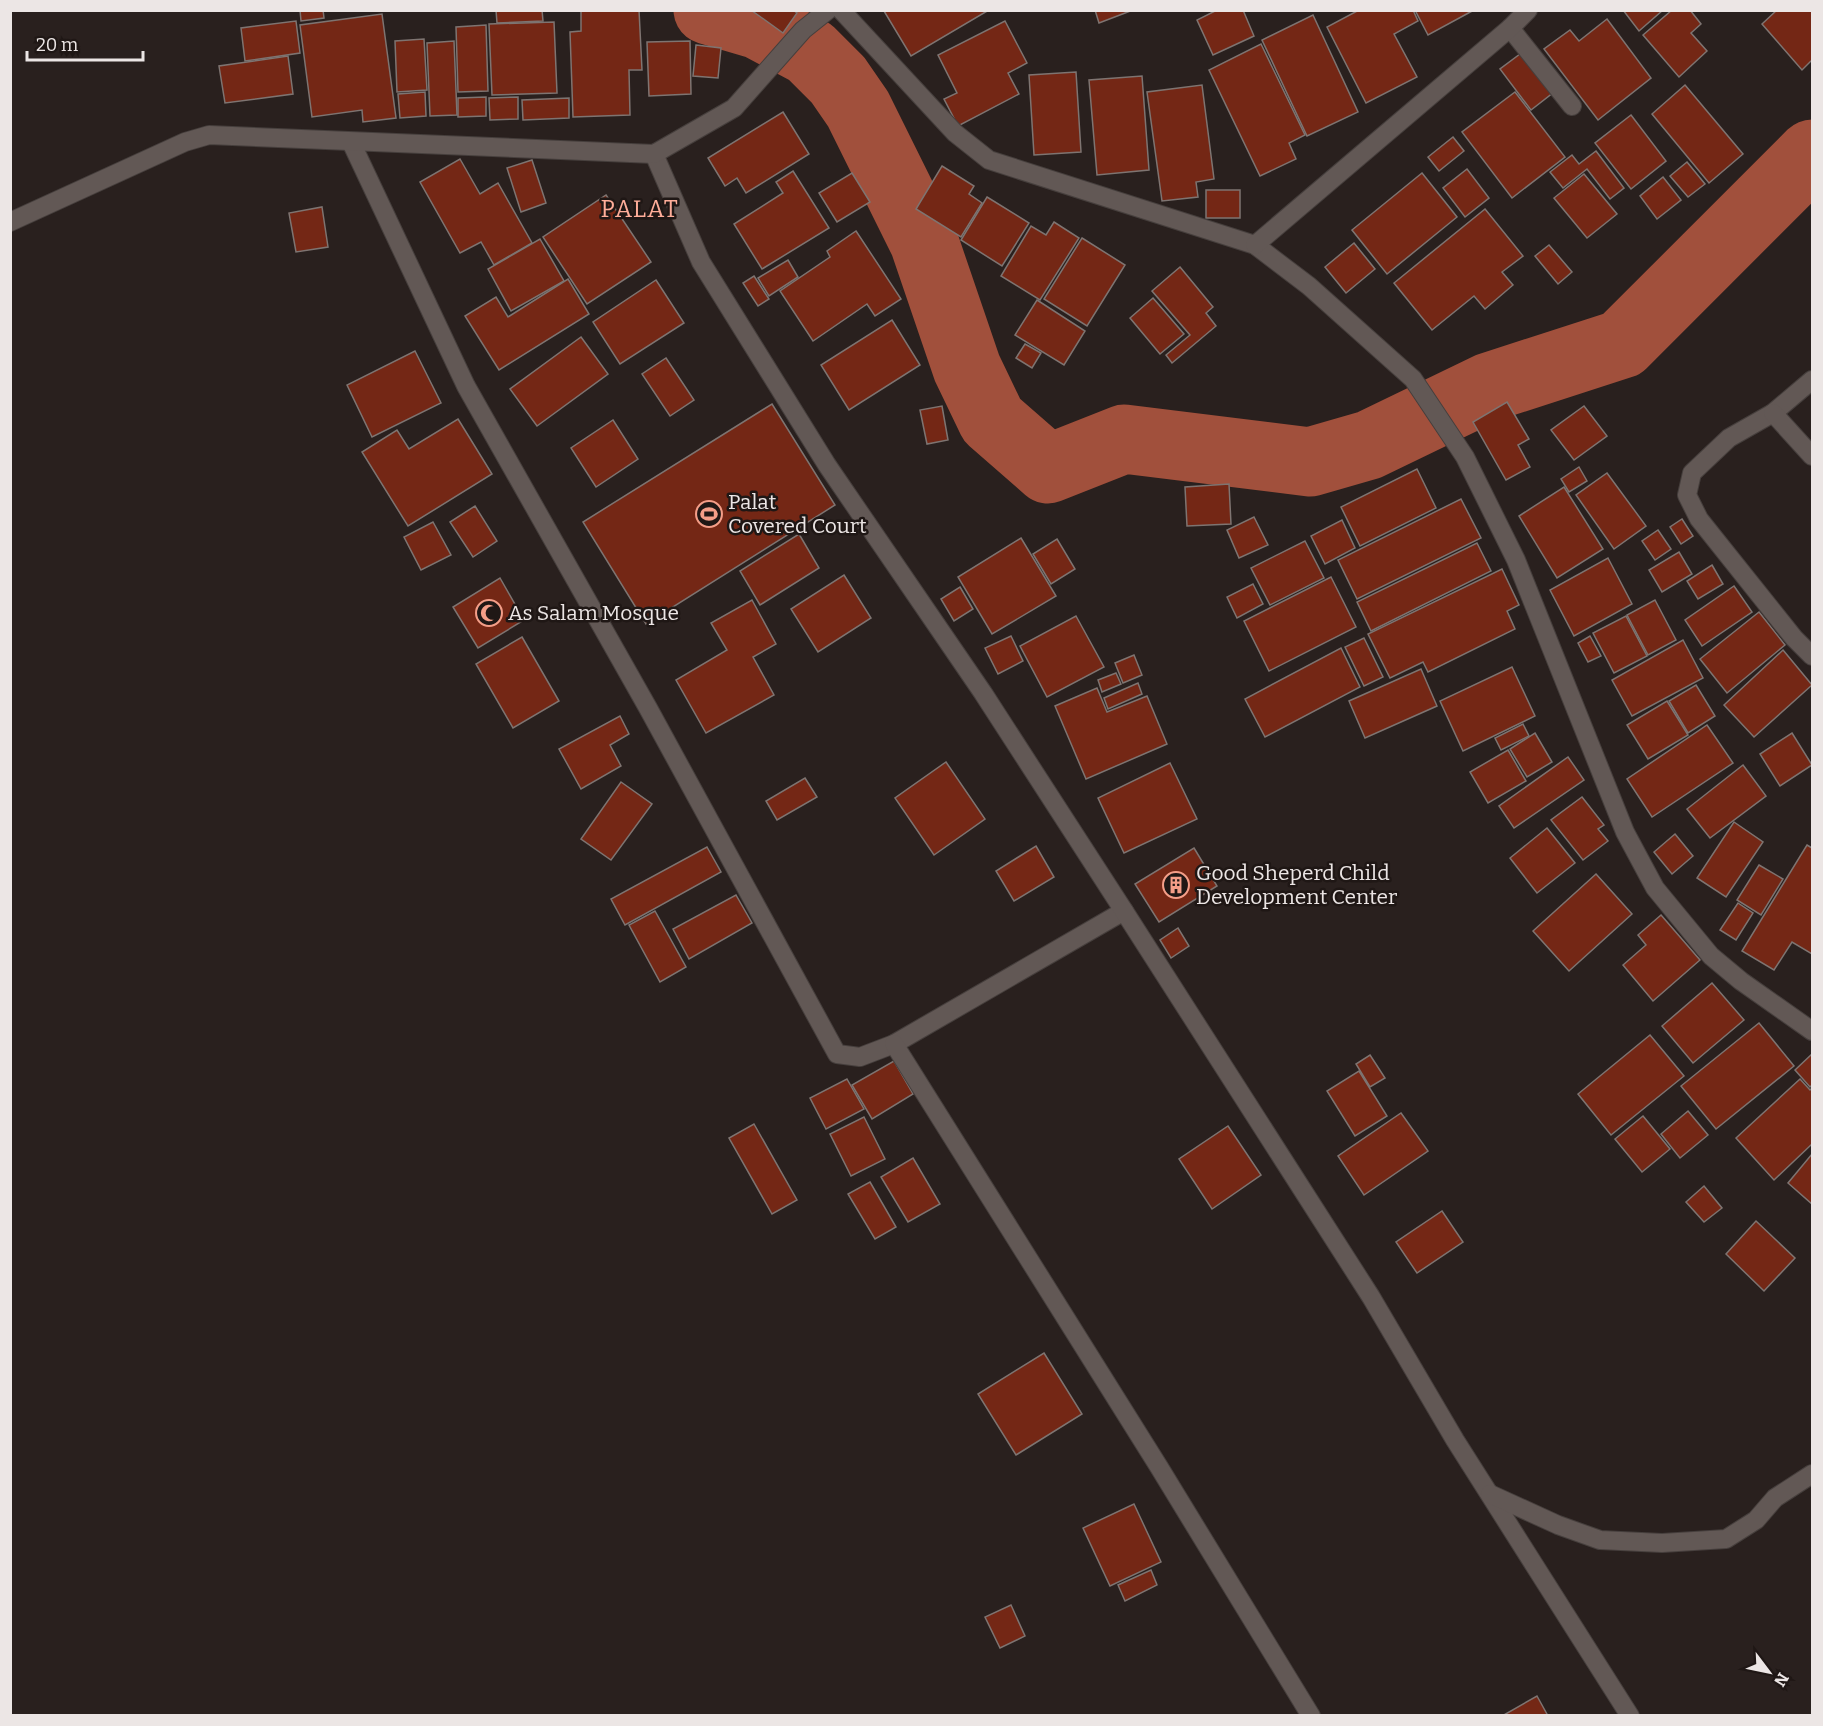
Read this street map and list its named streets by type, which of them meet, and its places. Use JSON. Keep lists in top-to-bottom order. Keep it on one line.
{"districts":["PALAT"],"places":{"sports":["Palat Covered Court"],"mosque":["As Salam Mosque"],"building":["Good Sheperd Child Development Center"]},"scale_bar":"20 m","north":"bottom right"}
